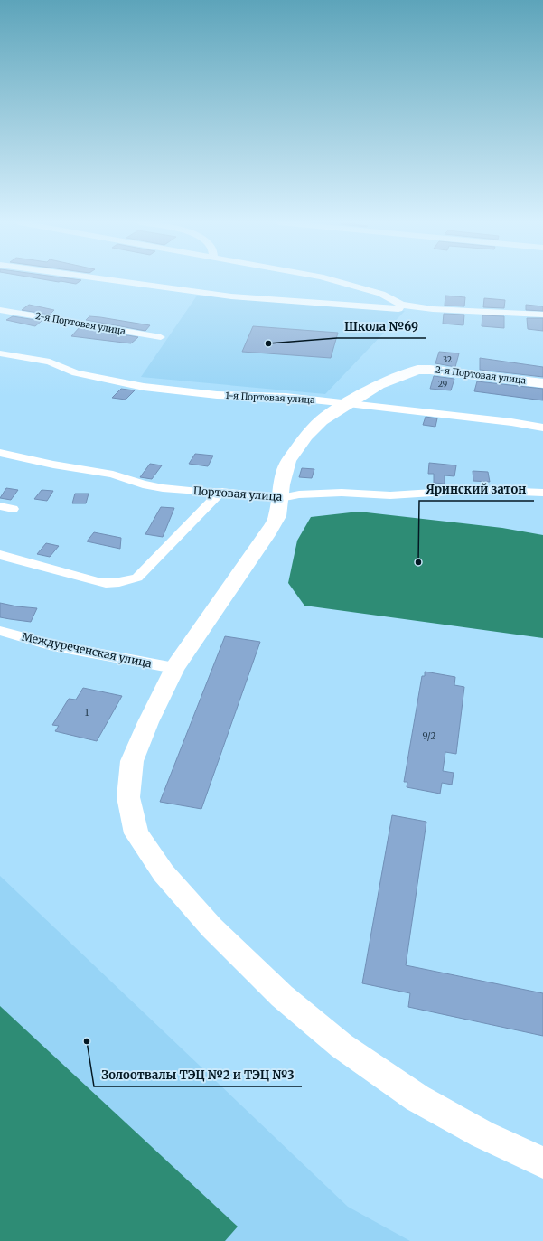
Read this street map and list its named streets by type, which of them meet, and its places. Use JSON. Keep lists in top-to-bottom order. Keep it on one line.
{"streets":{"street":["2-я Портовая улица","1-я Портовая улица","Портовая улица","Междуреченская улица"]},"crossings":[["2-я Портовая улица","1-я Портовая улица"]],"places":["Школа №69","Яринский затон","Золоотвалы ТЭЦ №2 и ТЭЦ №3"],"house_numbers":["32","29","1","9/2"]}
